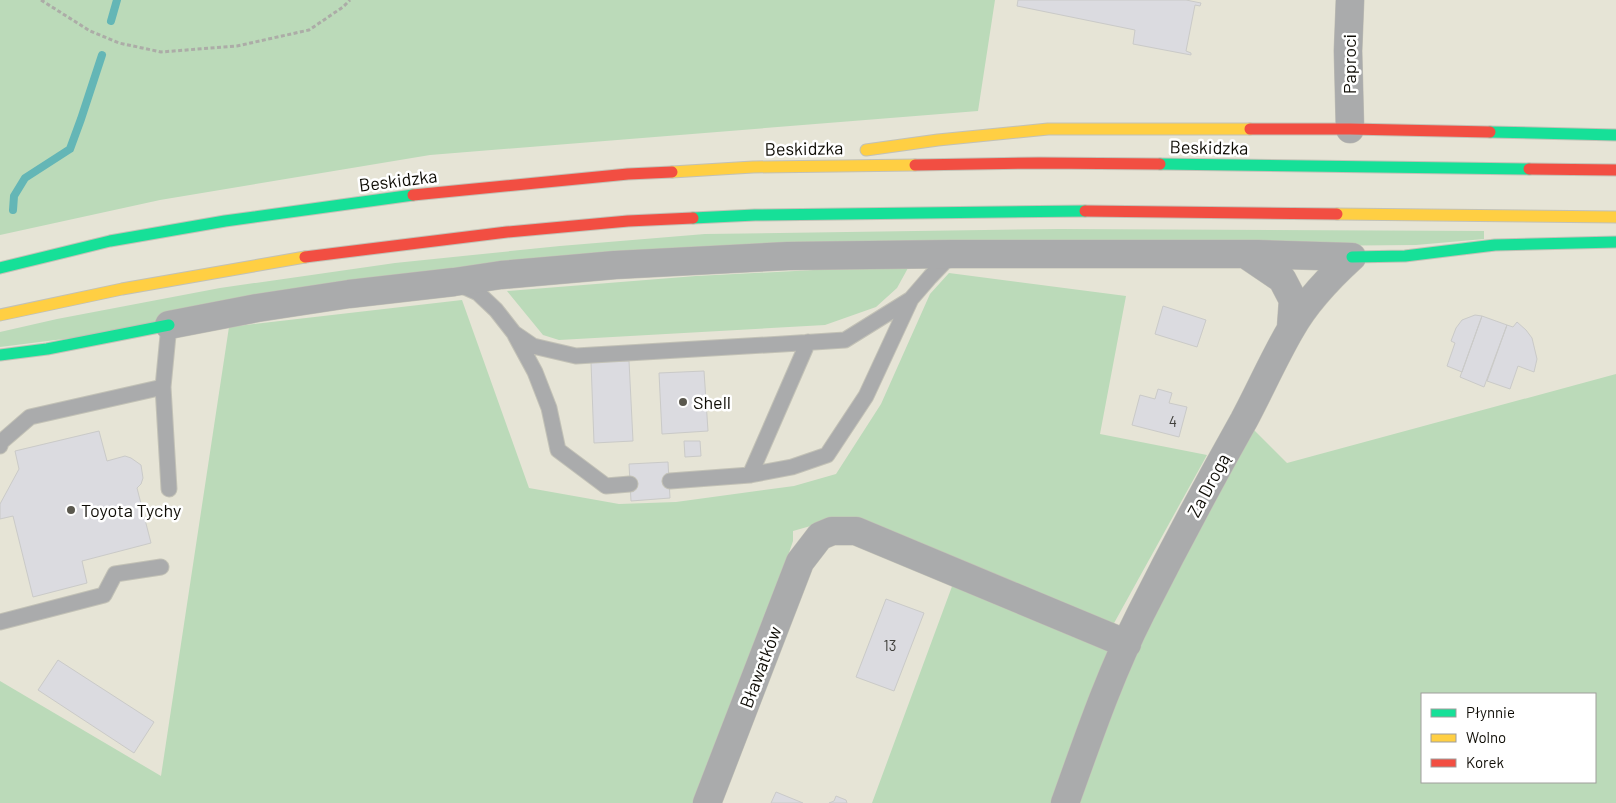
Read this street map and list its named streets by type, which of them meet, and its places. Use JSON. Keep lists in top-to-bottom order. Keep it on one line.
{"streets":{"main road":["Beskidzka"],"street":["Paproci","Za Drogą","Bławatków"]},"crossings":[["Za Drogą","Bławatków"]],"places":["Shell","Toyota Tychy"],"house_numbers":["4","13"],"legend":["Płynnie","Wolno","Korek"]}
